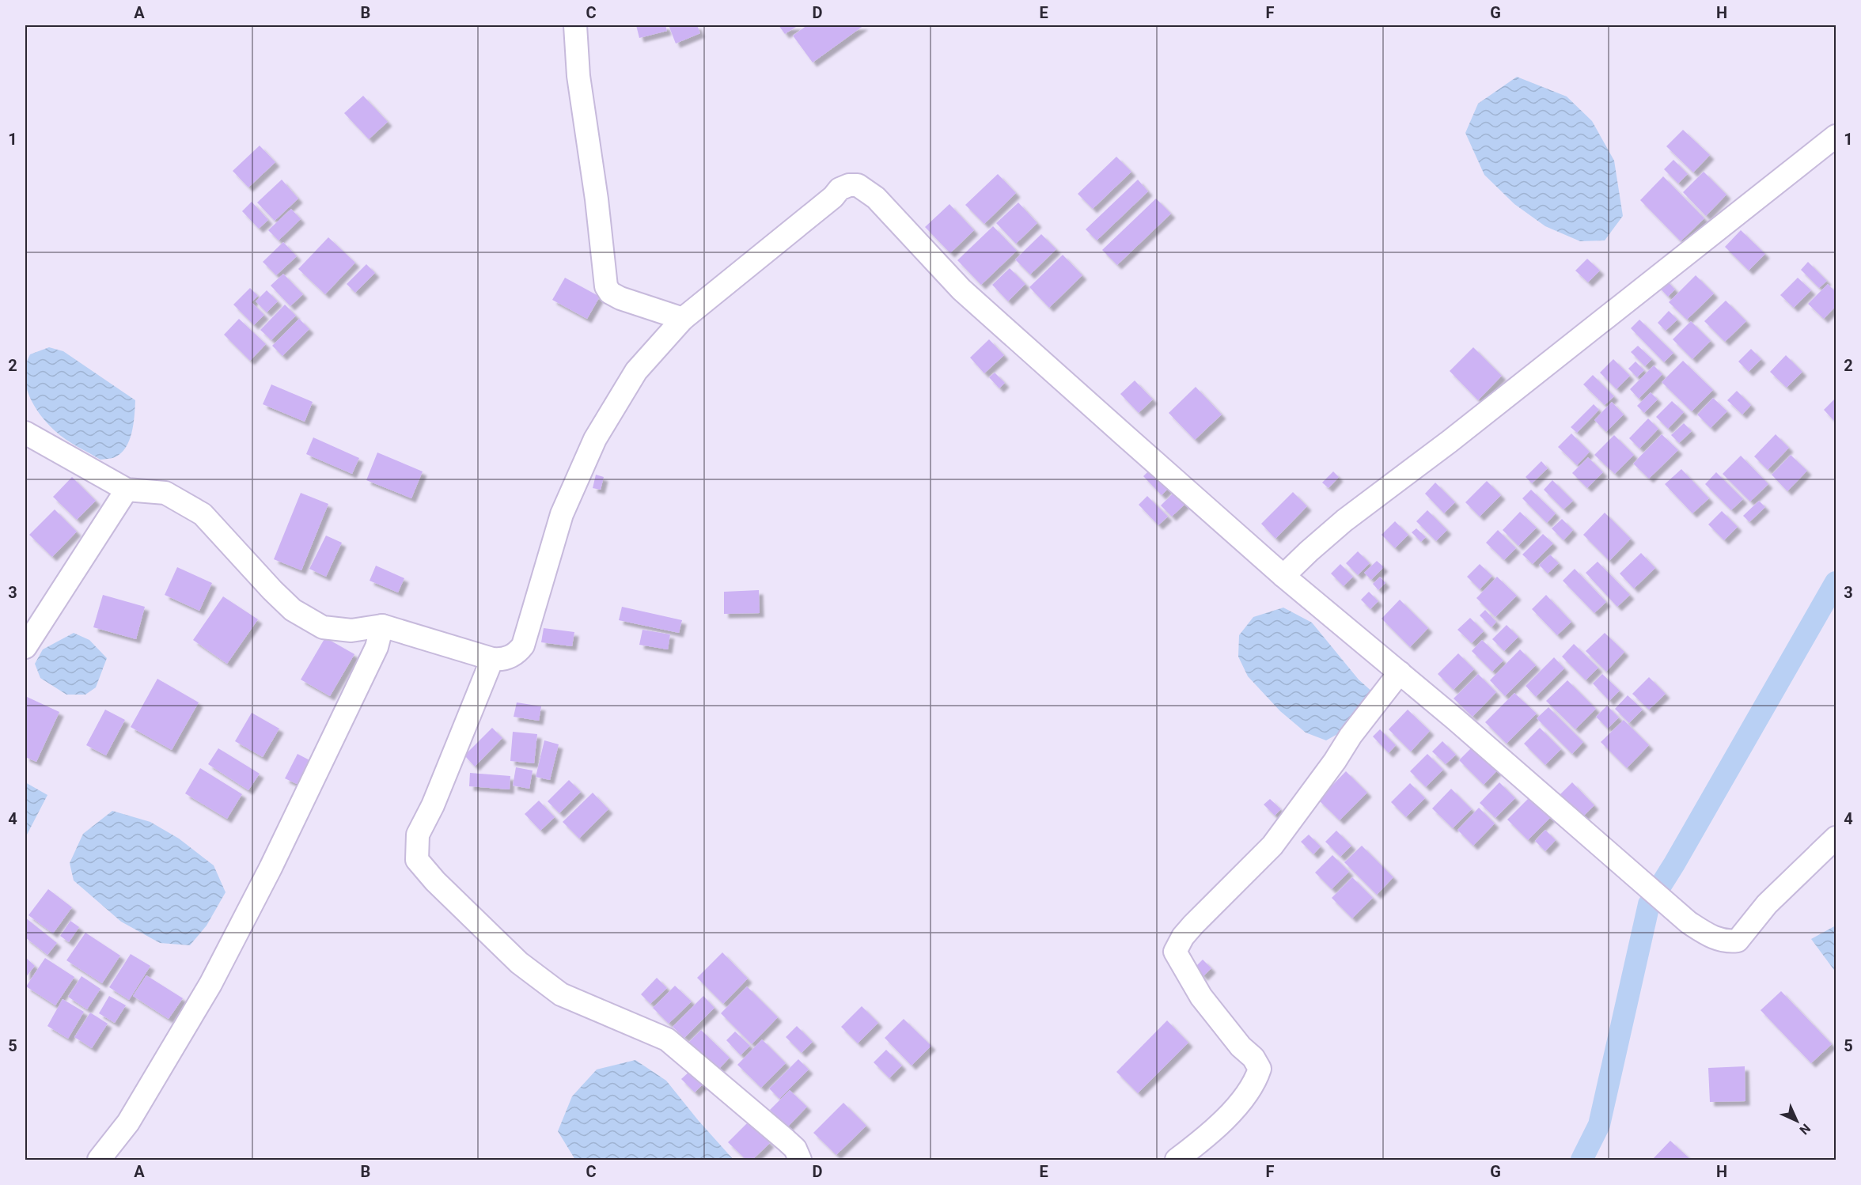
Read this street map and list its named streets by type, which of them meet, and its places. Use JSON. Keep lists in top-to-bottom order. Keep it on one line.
{"north":"bottom right","grid":{"columns":["A","B","C","D","E","F","G","H"],"rows":["1","2","3","4","5"]}}
